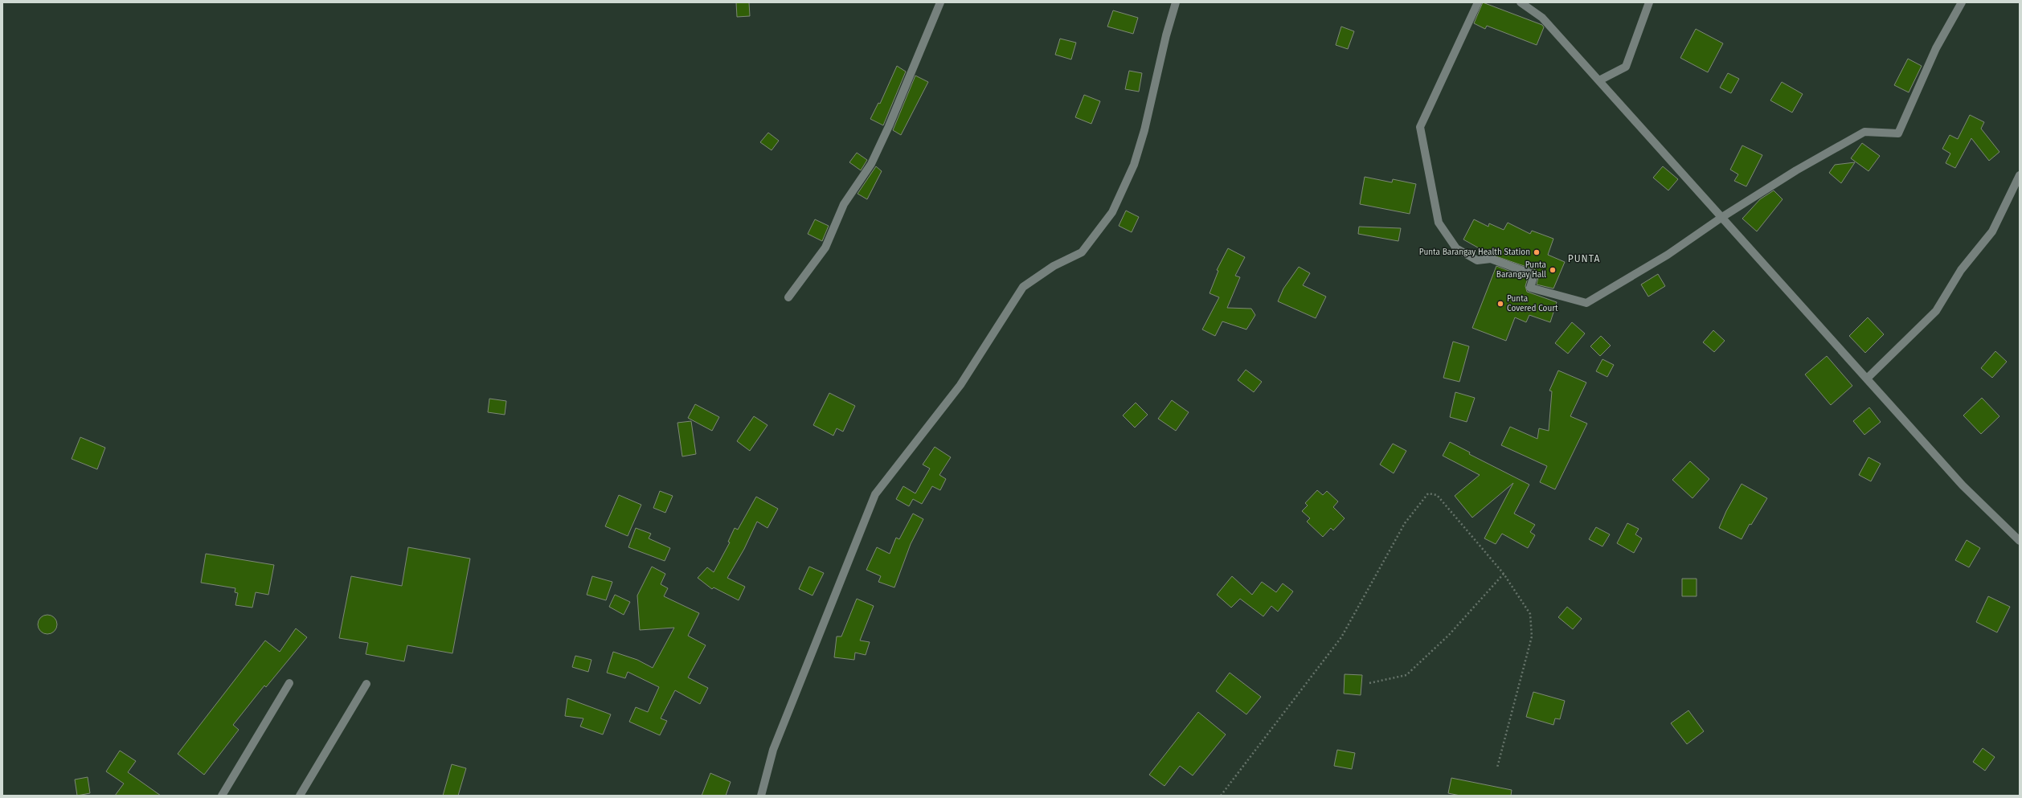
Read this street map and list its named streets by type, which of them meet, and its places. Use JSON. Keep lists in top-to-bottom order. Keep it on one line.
{"districts":["PUNTA"],"places":["Punta Barangay Health Station","Punta Barangay Hall","Punta Covered Court"]}
